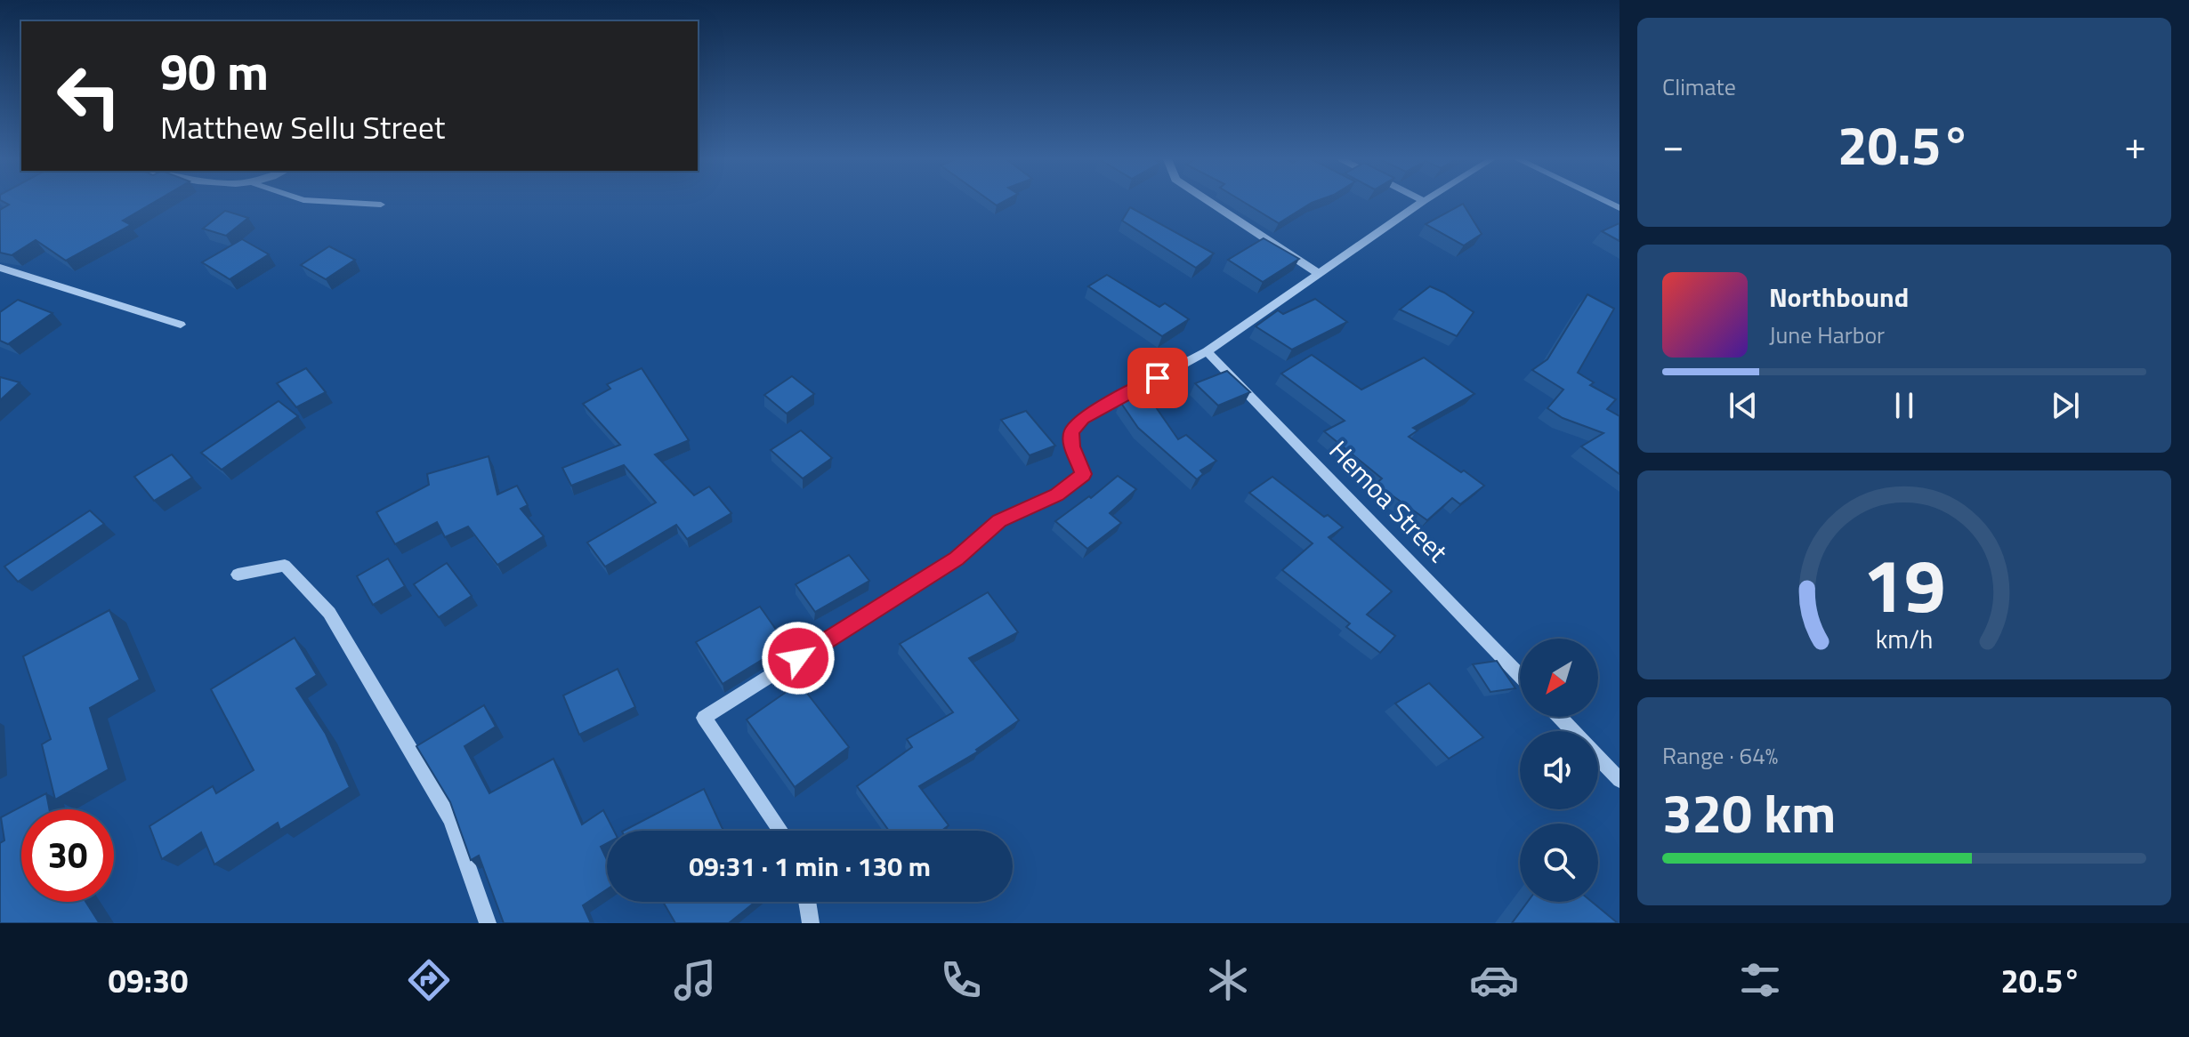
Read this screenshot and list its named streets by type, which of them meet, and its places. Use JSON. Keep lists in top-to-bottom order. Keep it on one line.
{"streets":{"street":["Hemoa Street"]},"north":"bottom left","page":{"tile":["Climate",["Range · 64%","320 km"]],"turn":["90 m","Matthew Sellu Street"],"heat":["−","20.5°","+"],"song":["Northbound","June Harbor"],"limit":"30","trip":"09:31 · 1 min · 130 m","tabs":["09:30","20.5°"],"gauge":["19","km/h"]}}
